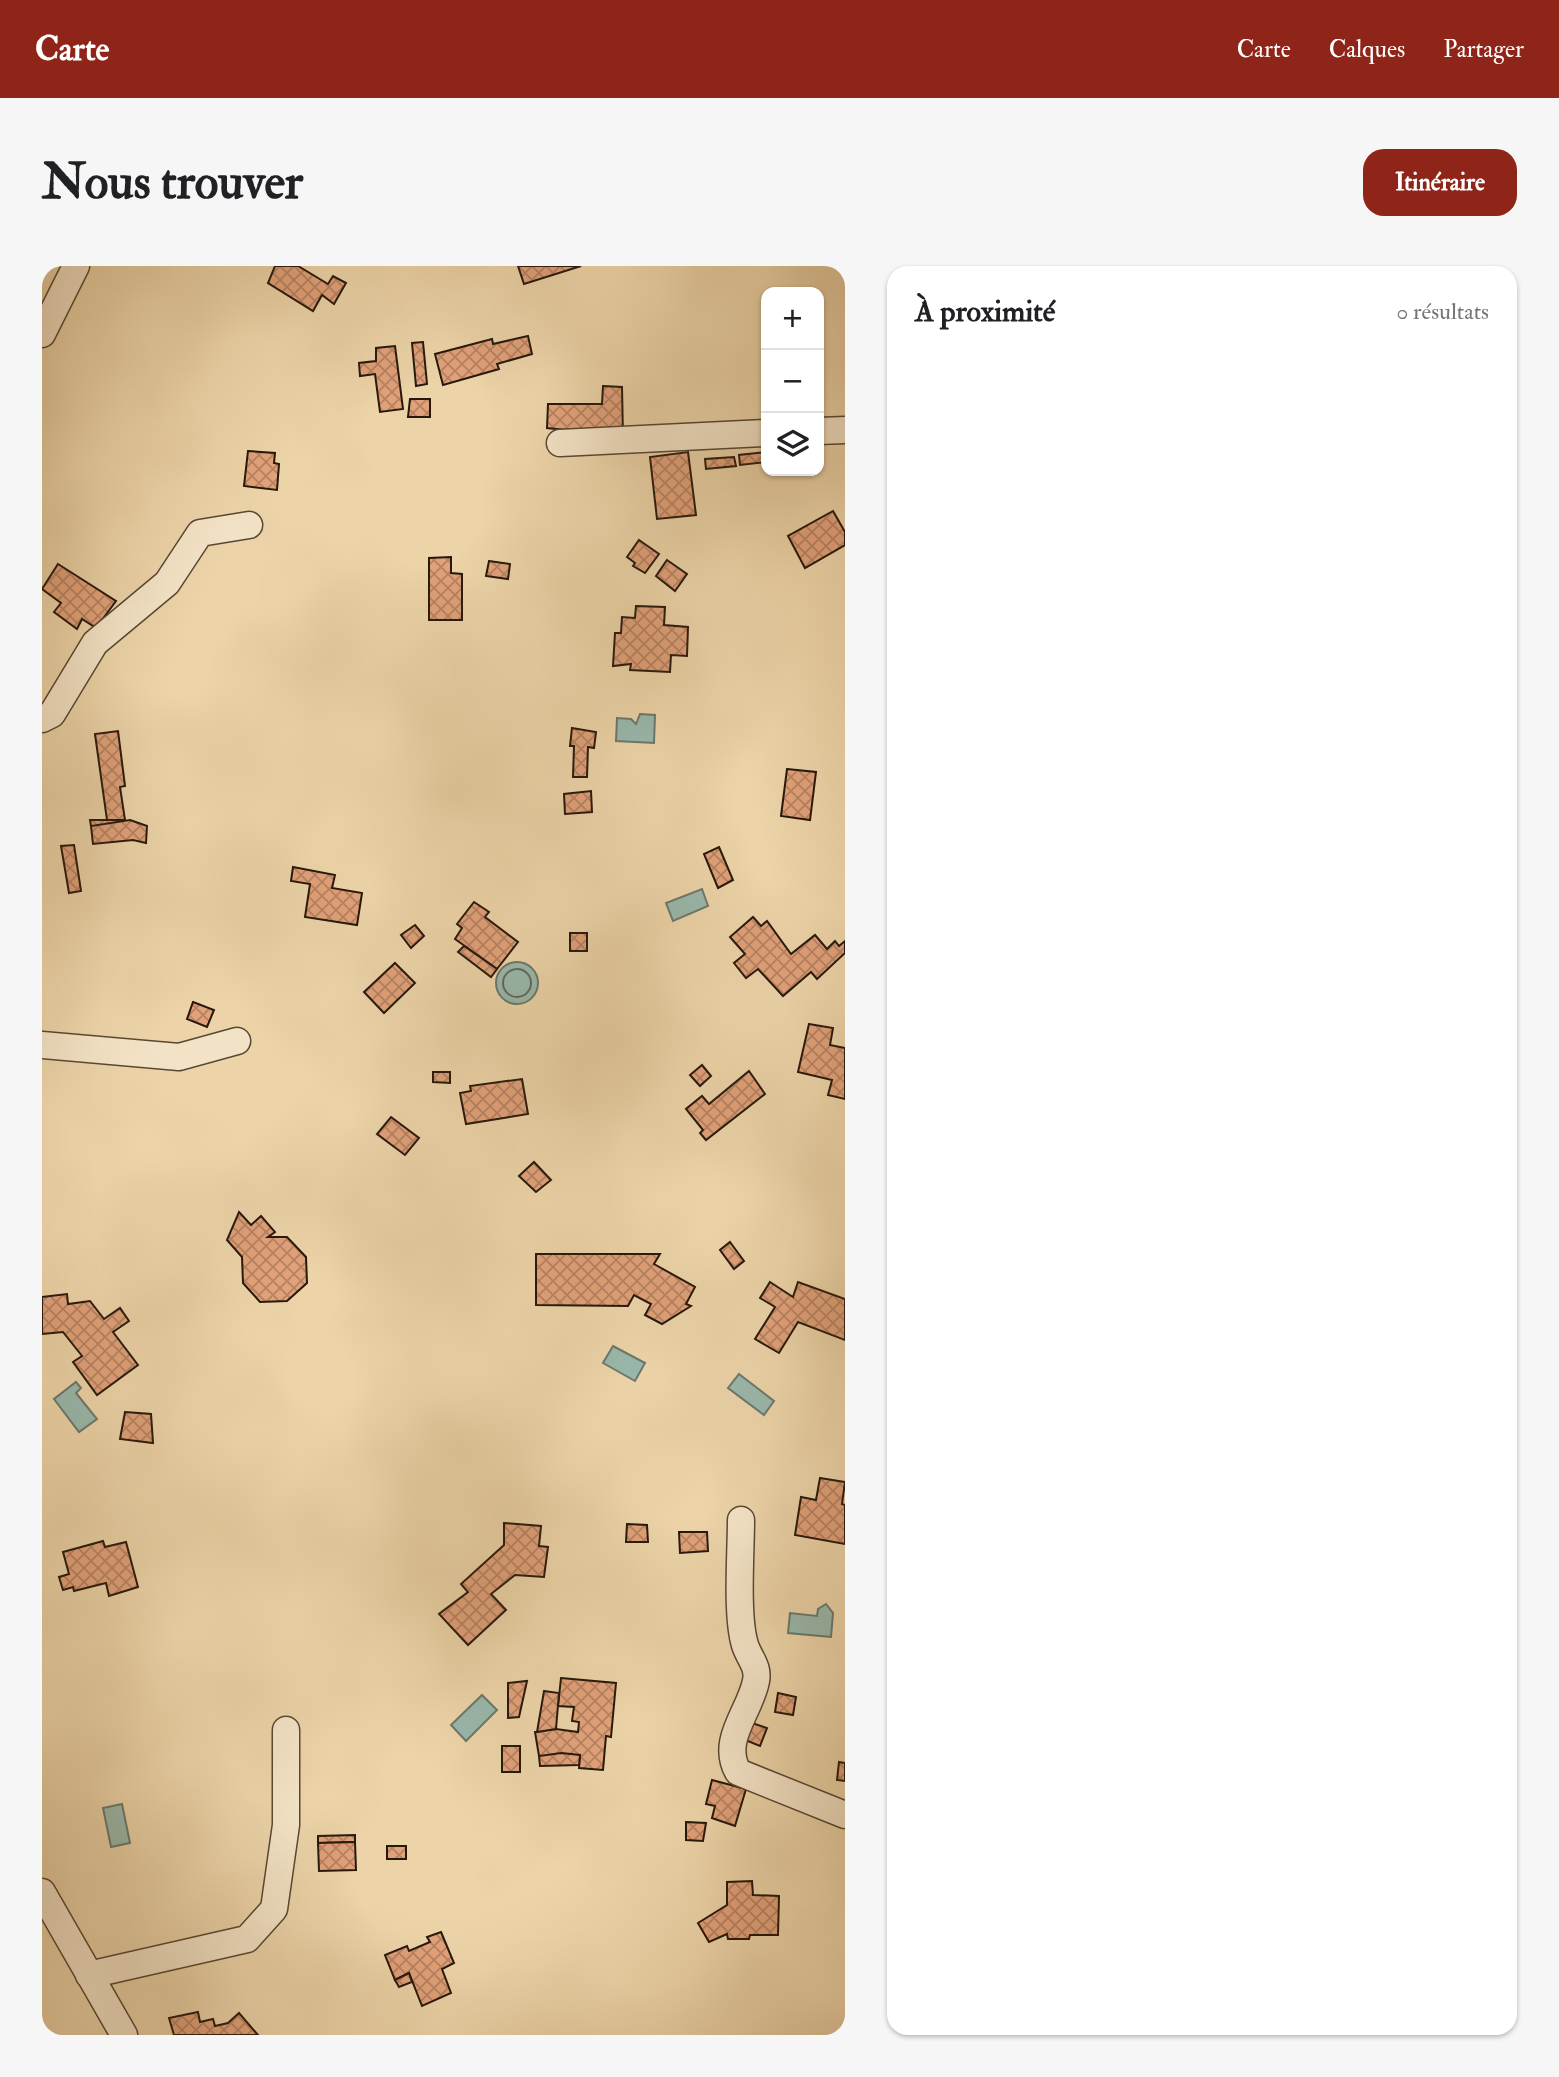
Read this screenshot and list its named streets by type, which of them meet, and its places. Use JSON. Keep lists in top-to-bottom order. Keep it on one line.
{"page":{"header":"Carte","nav":["Carte","Calques","Partager"],"buttons":"Itinéraire","title":"Nous trouver","heading":["À proximité","0 résultats"],"map_buttons":["+","−"]}}
